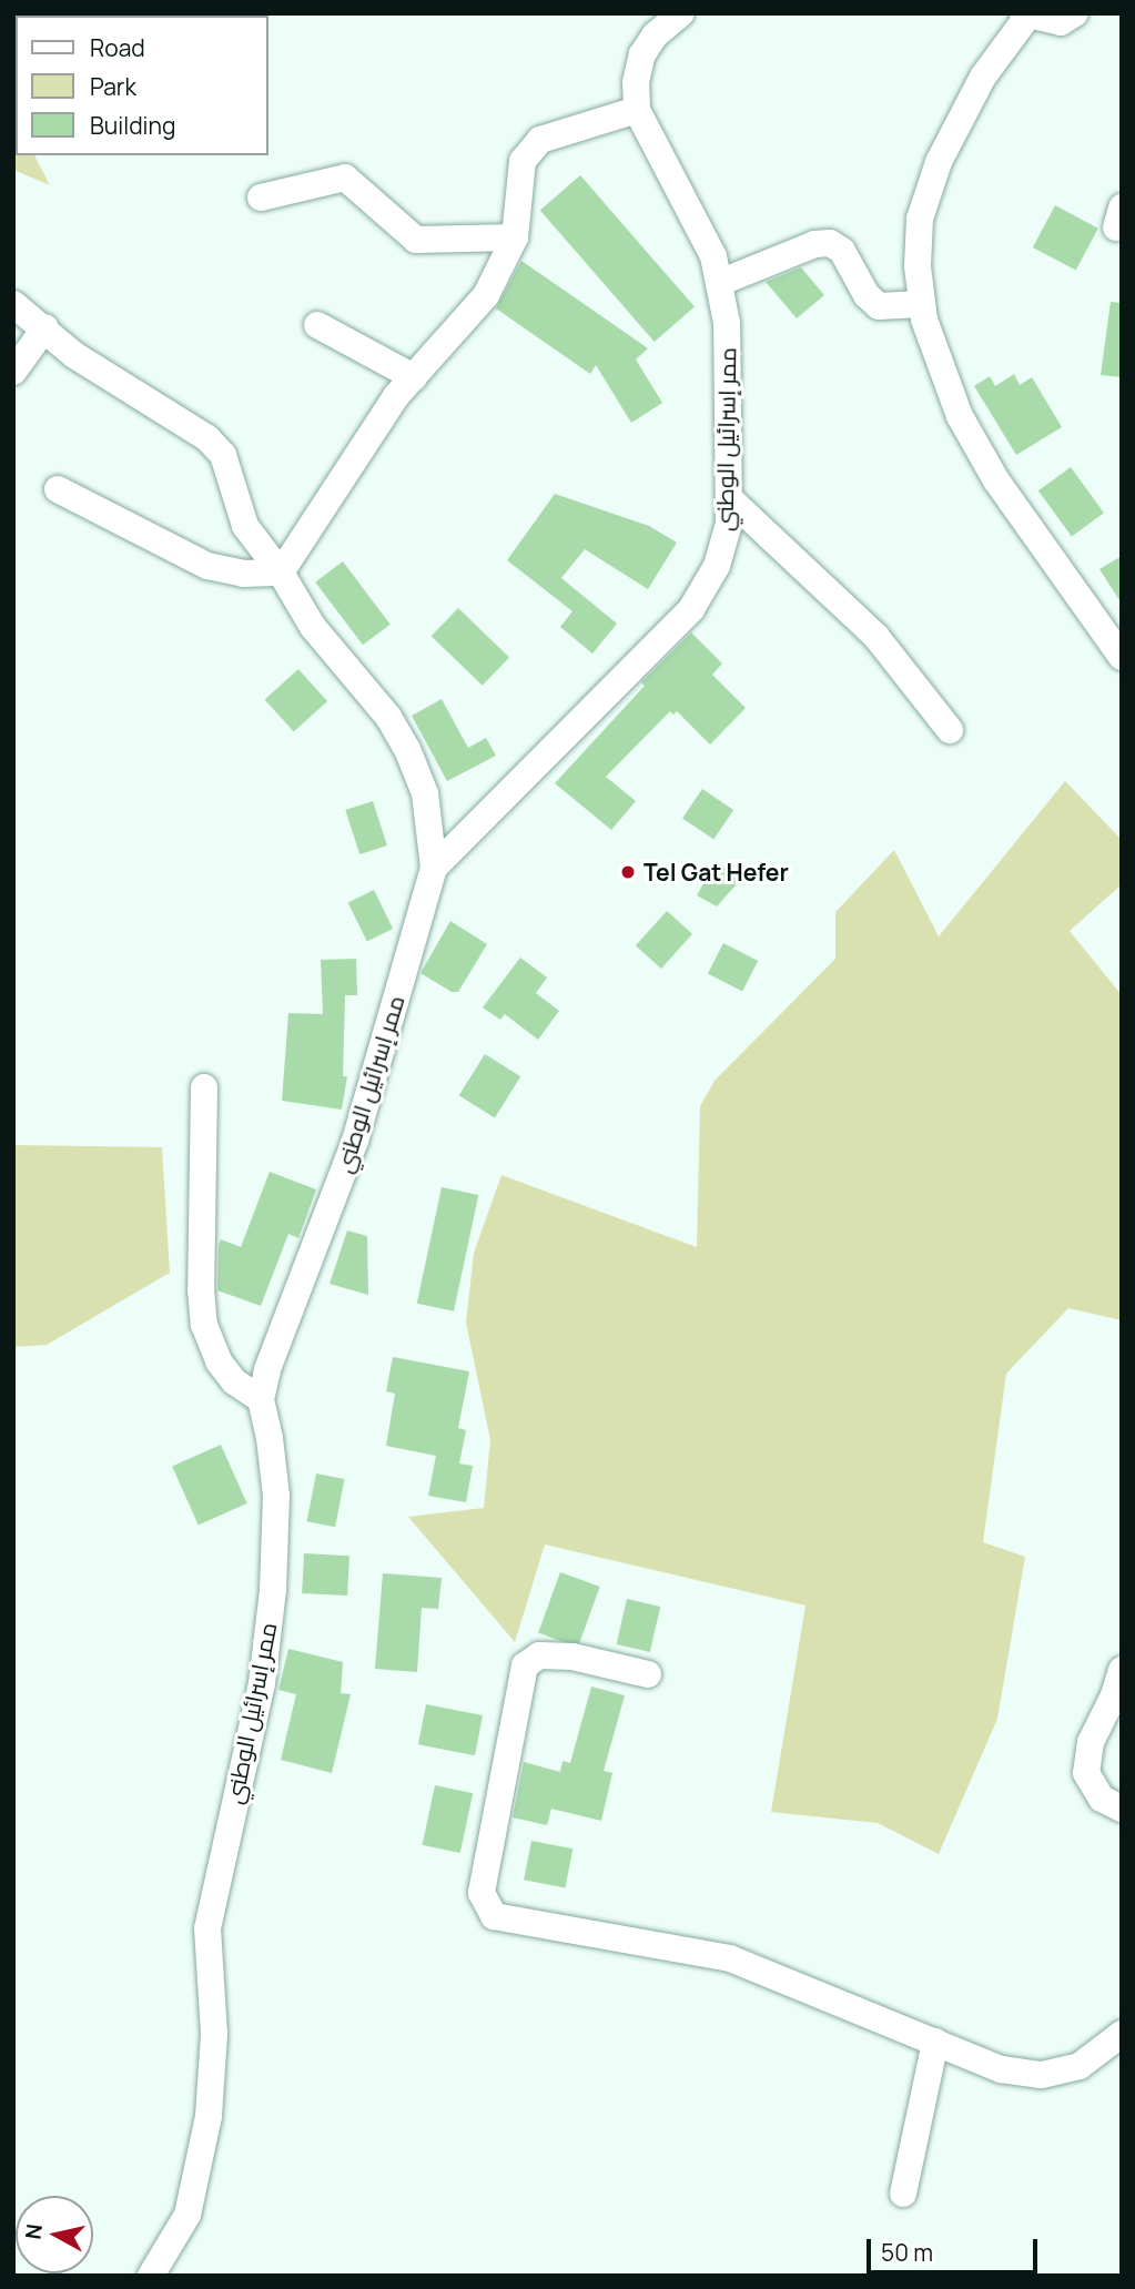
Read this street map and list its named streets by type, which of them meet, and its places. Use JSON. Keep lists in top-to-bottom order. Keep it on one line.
{"streets":{"street":["ممر إسرائيل الوطني"]},"places":["Tel Gat Hefer"],"legend":["Road","Park","Building"],"scale_bar":"50 m","north":"left"}
